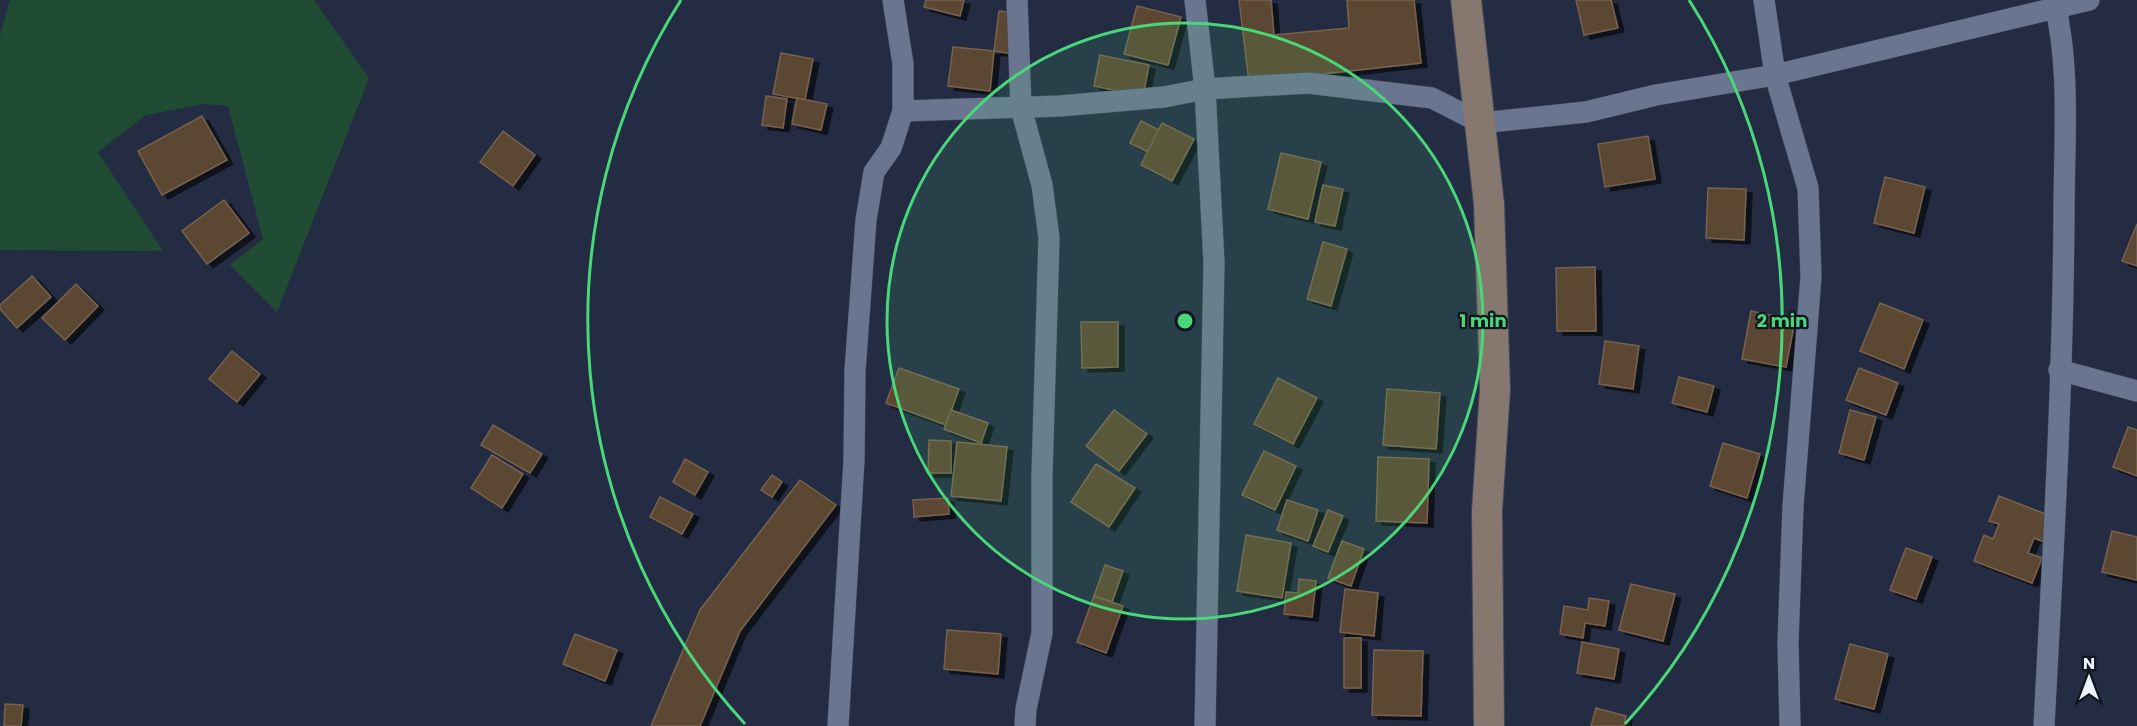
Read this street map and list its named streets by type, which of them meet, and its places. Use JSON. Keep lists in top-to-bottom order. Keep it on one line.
{"north":"top","rings":["1 min","2 min"]}
